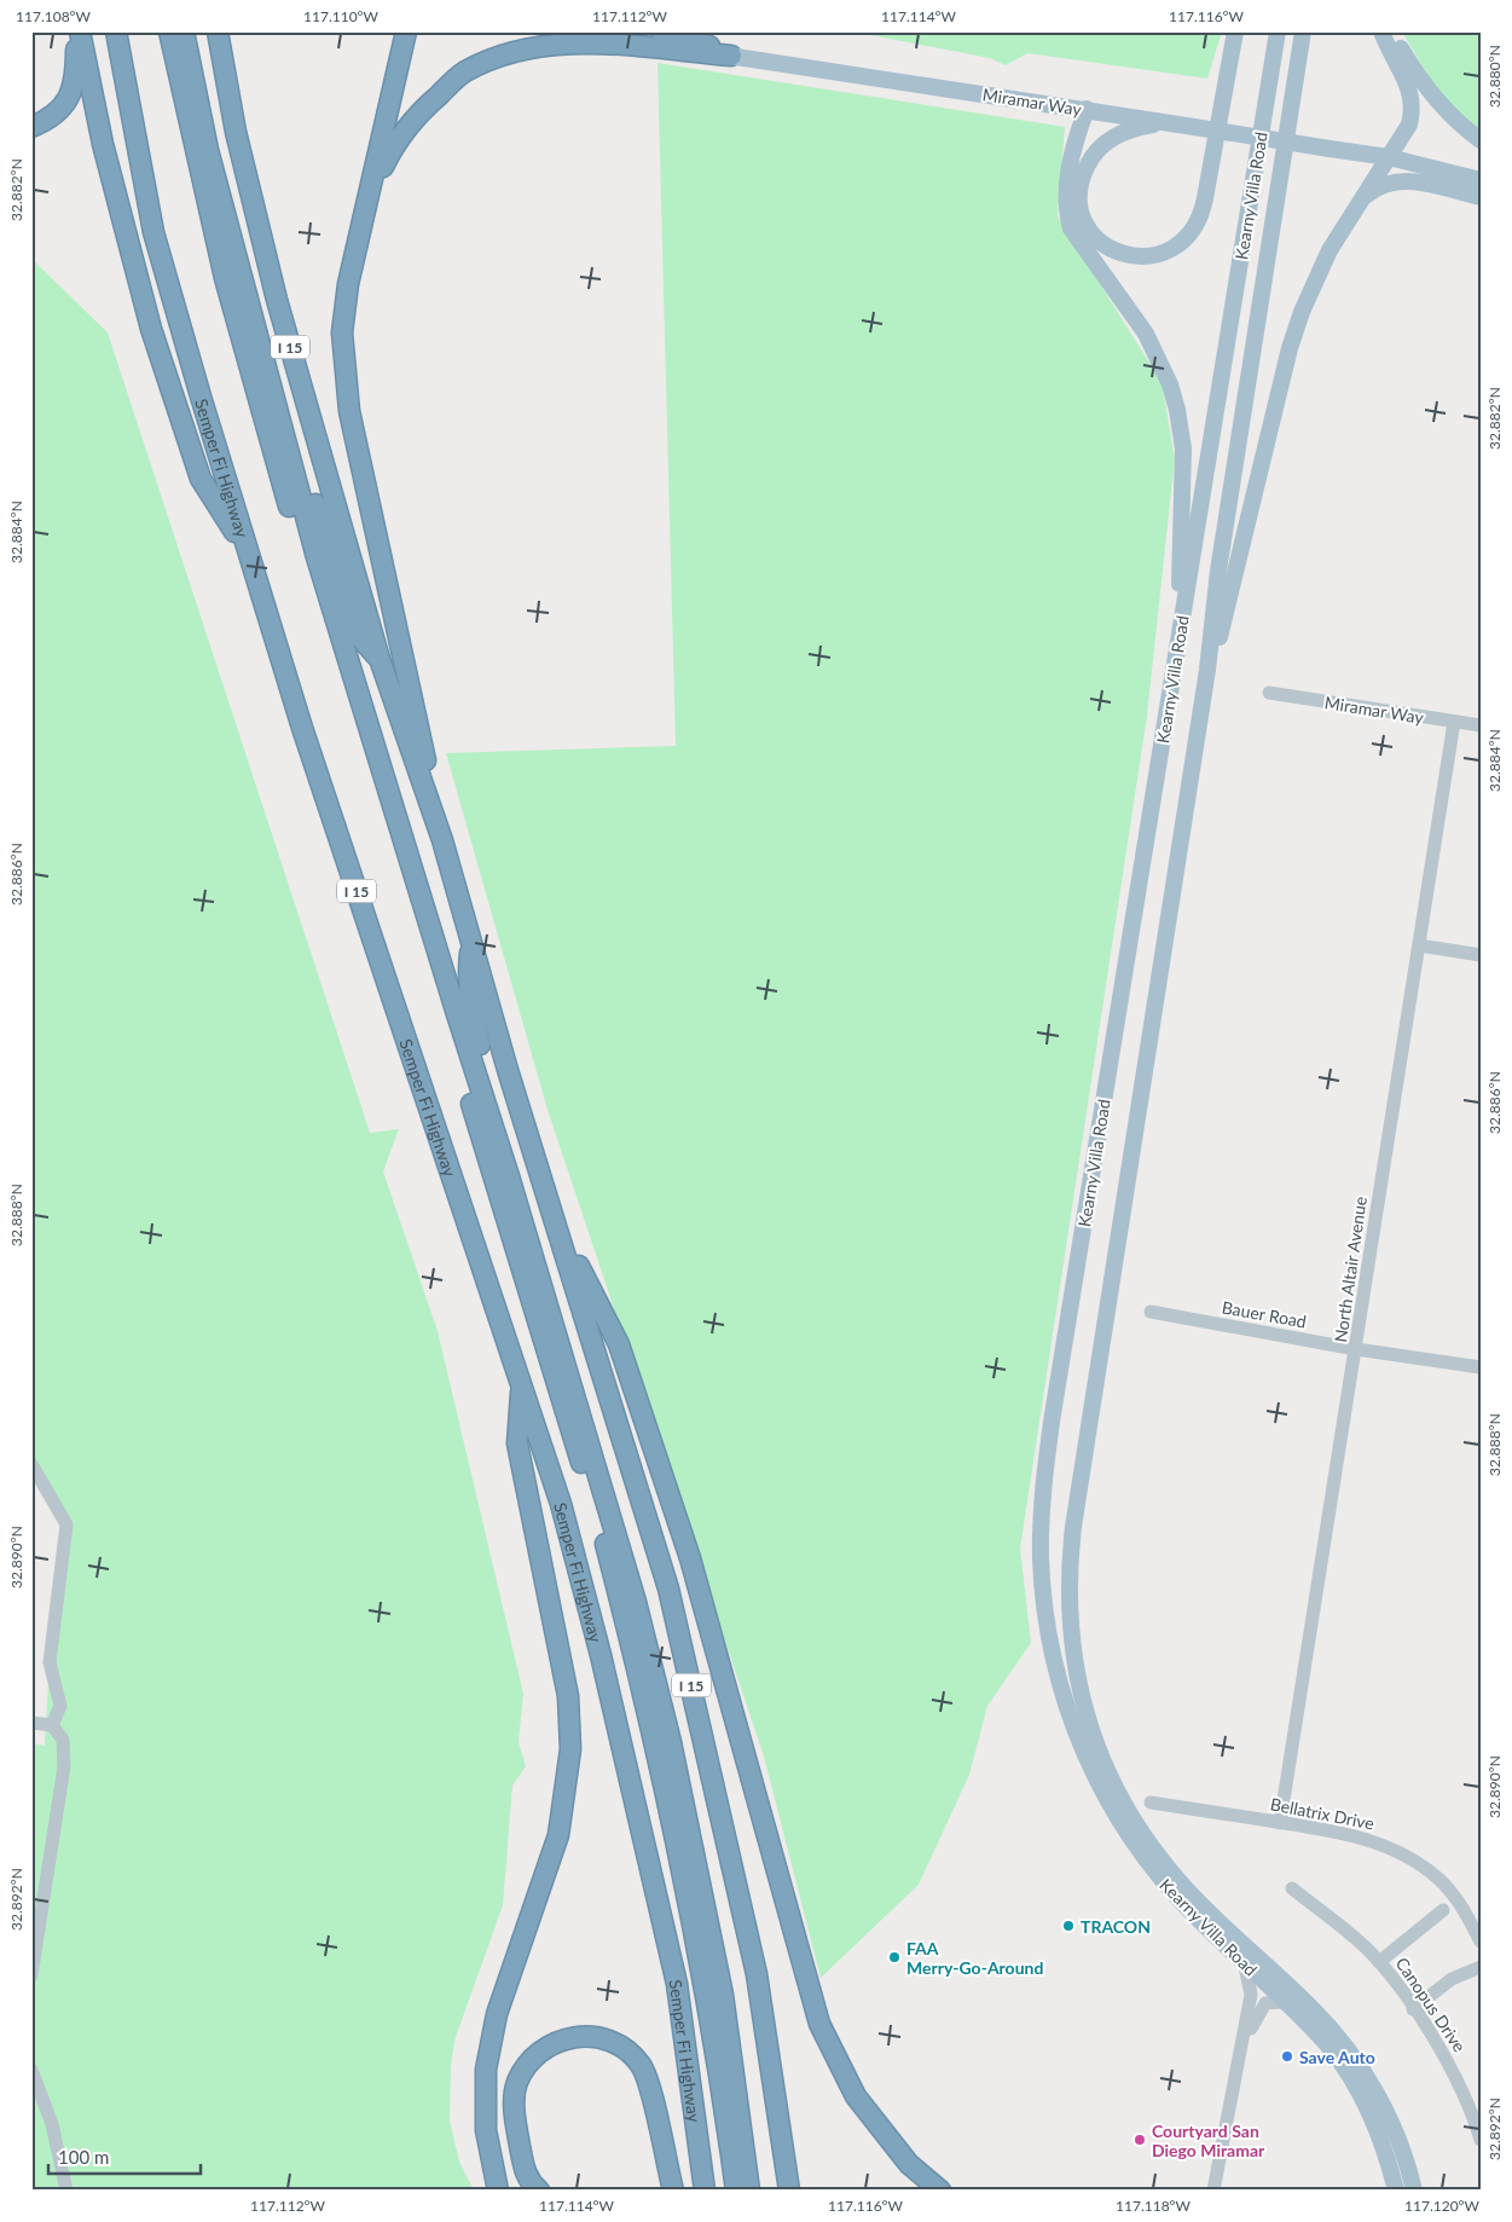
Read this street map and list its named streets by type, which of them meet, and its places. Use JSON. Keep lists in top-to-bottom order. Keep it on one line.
{"streets":{"highway":["I 15","Semper Fi Highway"],"main road":["Miramar Way","Kearny Villa Road"],"street":["North Altair Avenue","Bauer Road","Bellatrix Drive","Canopus Drive"]},"crossings":[["Miramar Way","North Altair Avenue"],["North Altair Avenue","Bauer Road"],["North Altair Avenue","Bellatrix Drive"]],"places":["TRACON","FAA Merry-Go-Around","Save Auto","Courtyard San Diego Miramar"],"scale_bar":"100 m","coordinates":["117.108°W","117.110°W","117.112°W","117.114°W","117.116°W","32.880°N","32.882°N","32.884°N","32.886°N","32.888°N","32.890°N","32.892°N","117.118°W","117.120°W"]}
